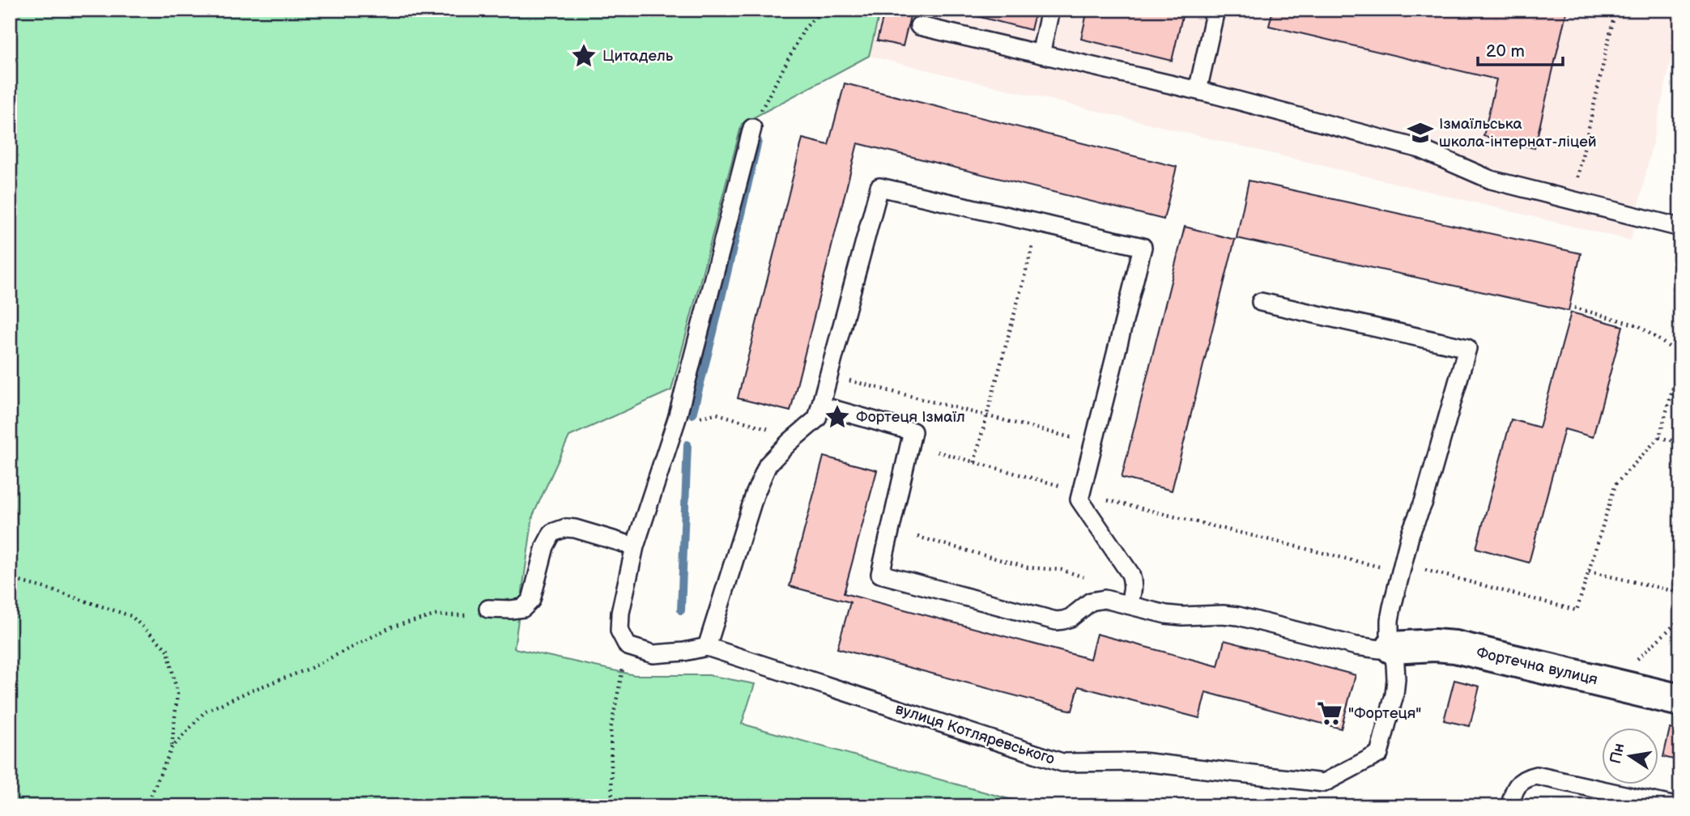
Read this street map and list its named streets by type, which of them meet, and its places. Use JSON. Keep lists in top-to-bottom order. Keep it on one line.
{"streets":{"street":["Фортечна вулиця"],"lane":["вулиця Котляревського"]},"crossings":[["Фортечна вулиця","вулиця Котляревського"]],"places":{"place":["Цитадель","Фортеця Ізмаїл"],"school or university":["Ізмаїльська школа-інтернат-ліцей"],"supermarket":["\"Фортеця\""]},"scale_bar":"20 m","north":"left"}
